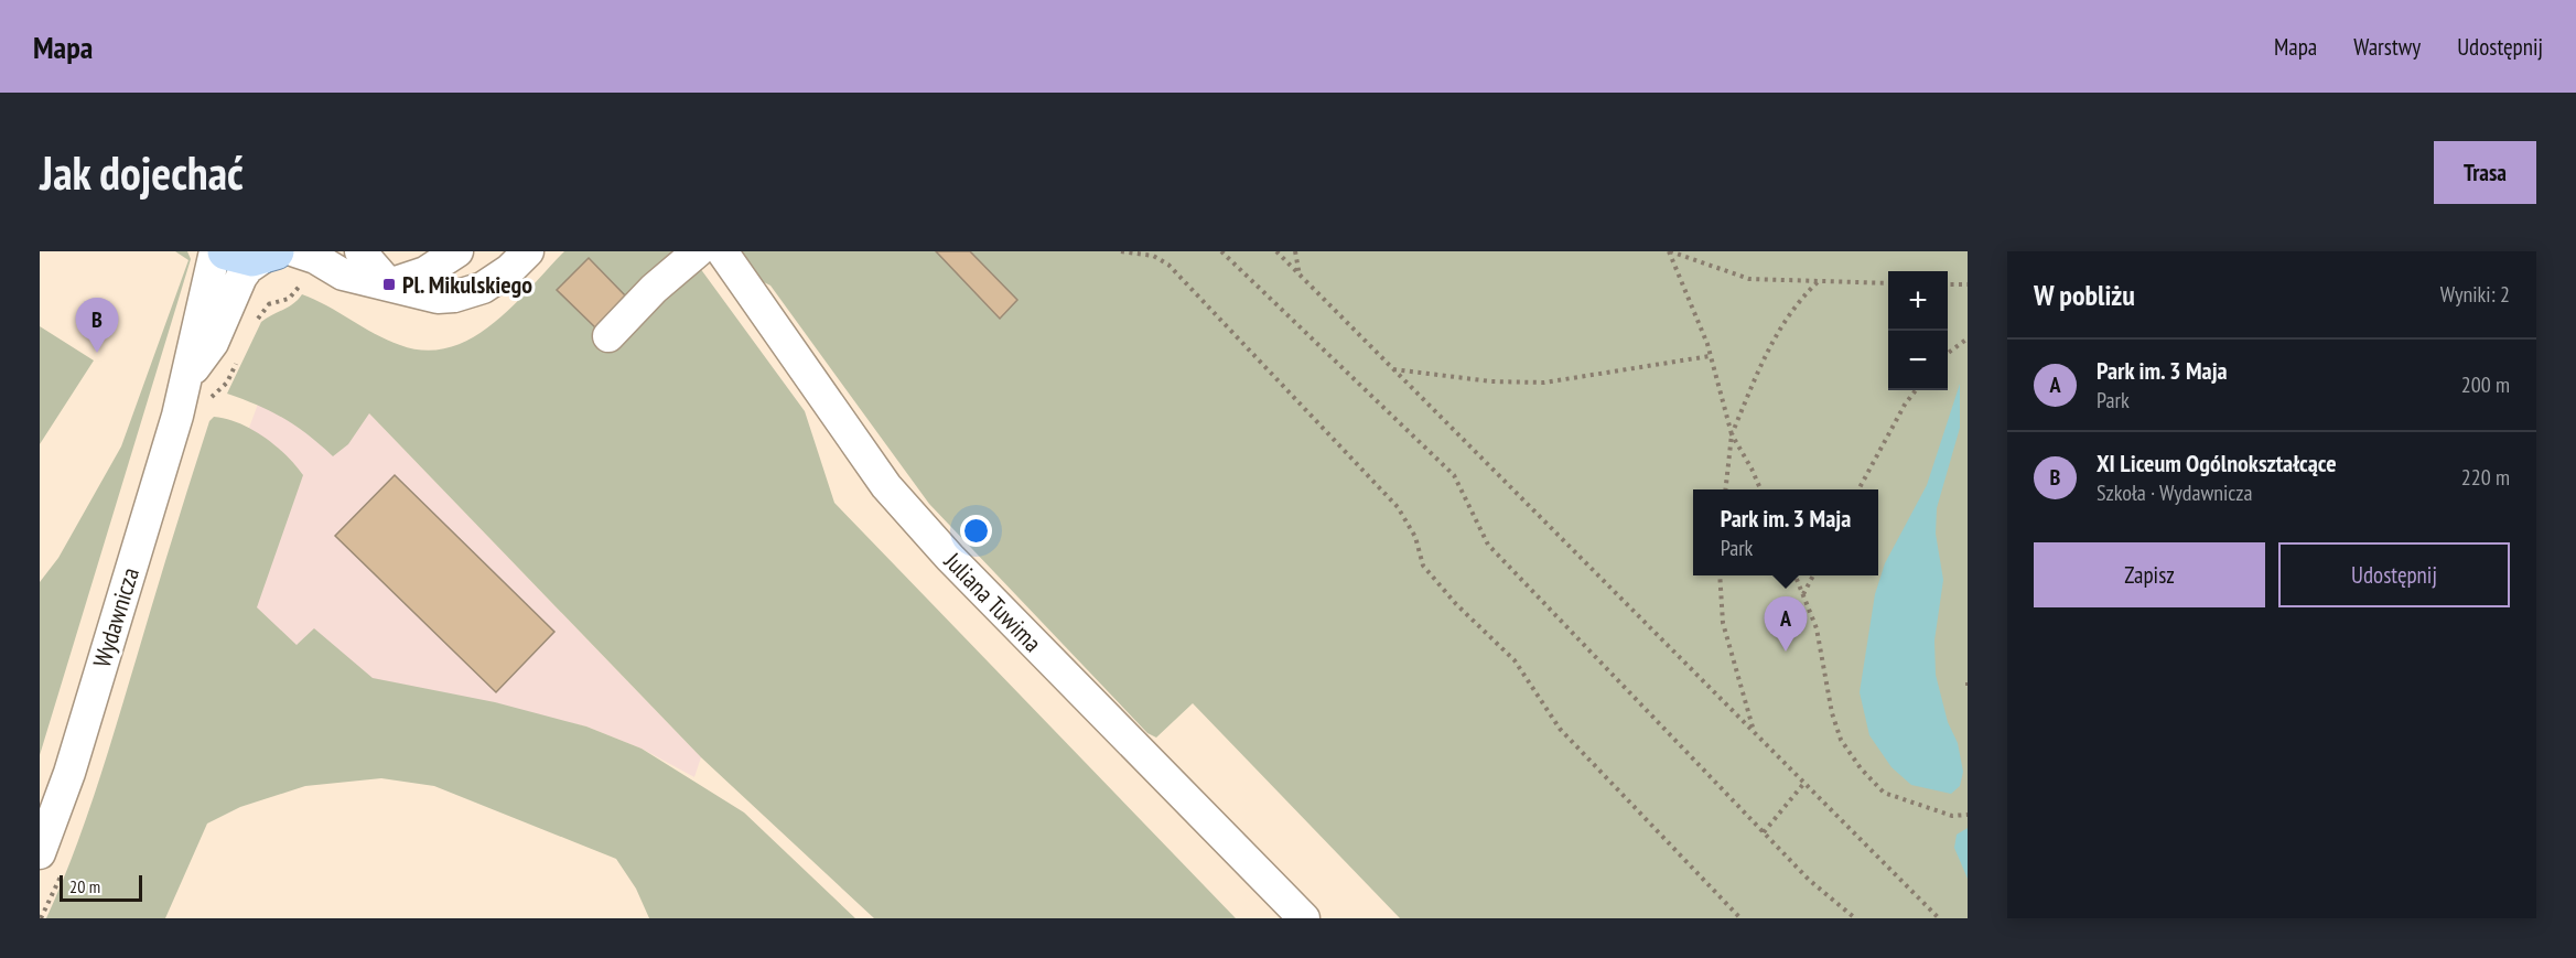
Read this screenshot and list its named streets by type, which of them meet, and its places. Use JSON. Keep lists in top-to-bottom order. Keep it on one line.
{"streets":{"street":["Juliana Tuwima","Wydawnicza"]},"places":{"transit":["Pl. Mikulskiego"]},"scale_bar":"20 m","page":{"header":"Mapa","nav":["Mapa","Warstwy","Udostępnij"],"buttons":["Trasa",["Zapisz","Udostępnij"]],"title":"Jak dojechać","heading":["W pobliżu","Wyniki: 2"],"map_buttons":["+","−"],"pins":["B","A"],"list":[{"mark":"A","name":"Park im. 3 Maja","note":"Park","value":"200 m"},{"mark":"B","name":"XI Liceum Ogólnokształcące","note":"Szkoła · Wydawnicza","value":"220 m"}],"popup":["Park im. 3 Maja","Park"],"scale":"20 m"}}
